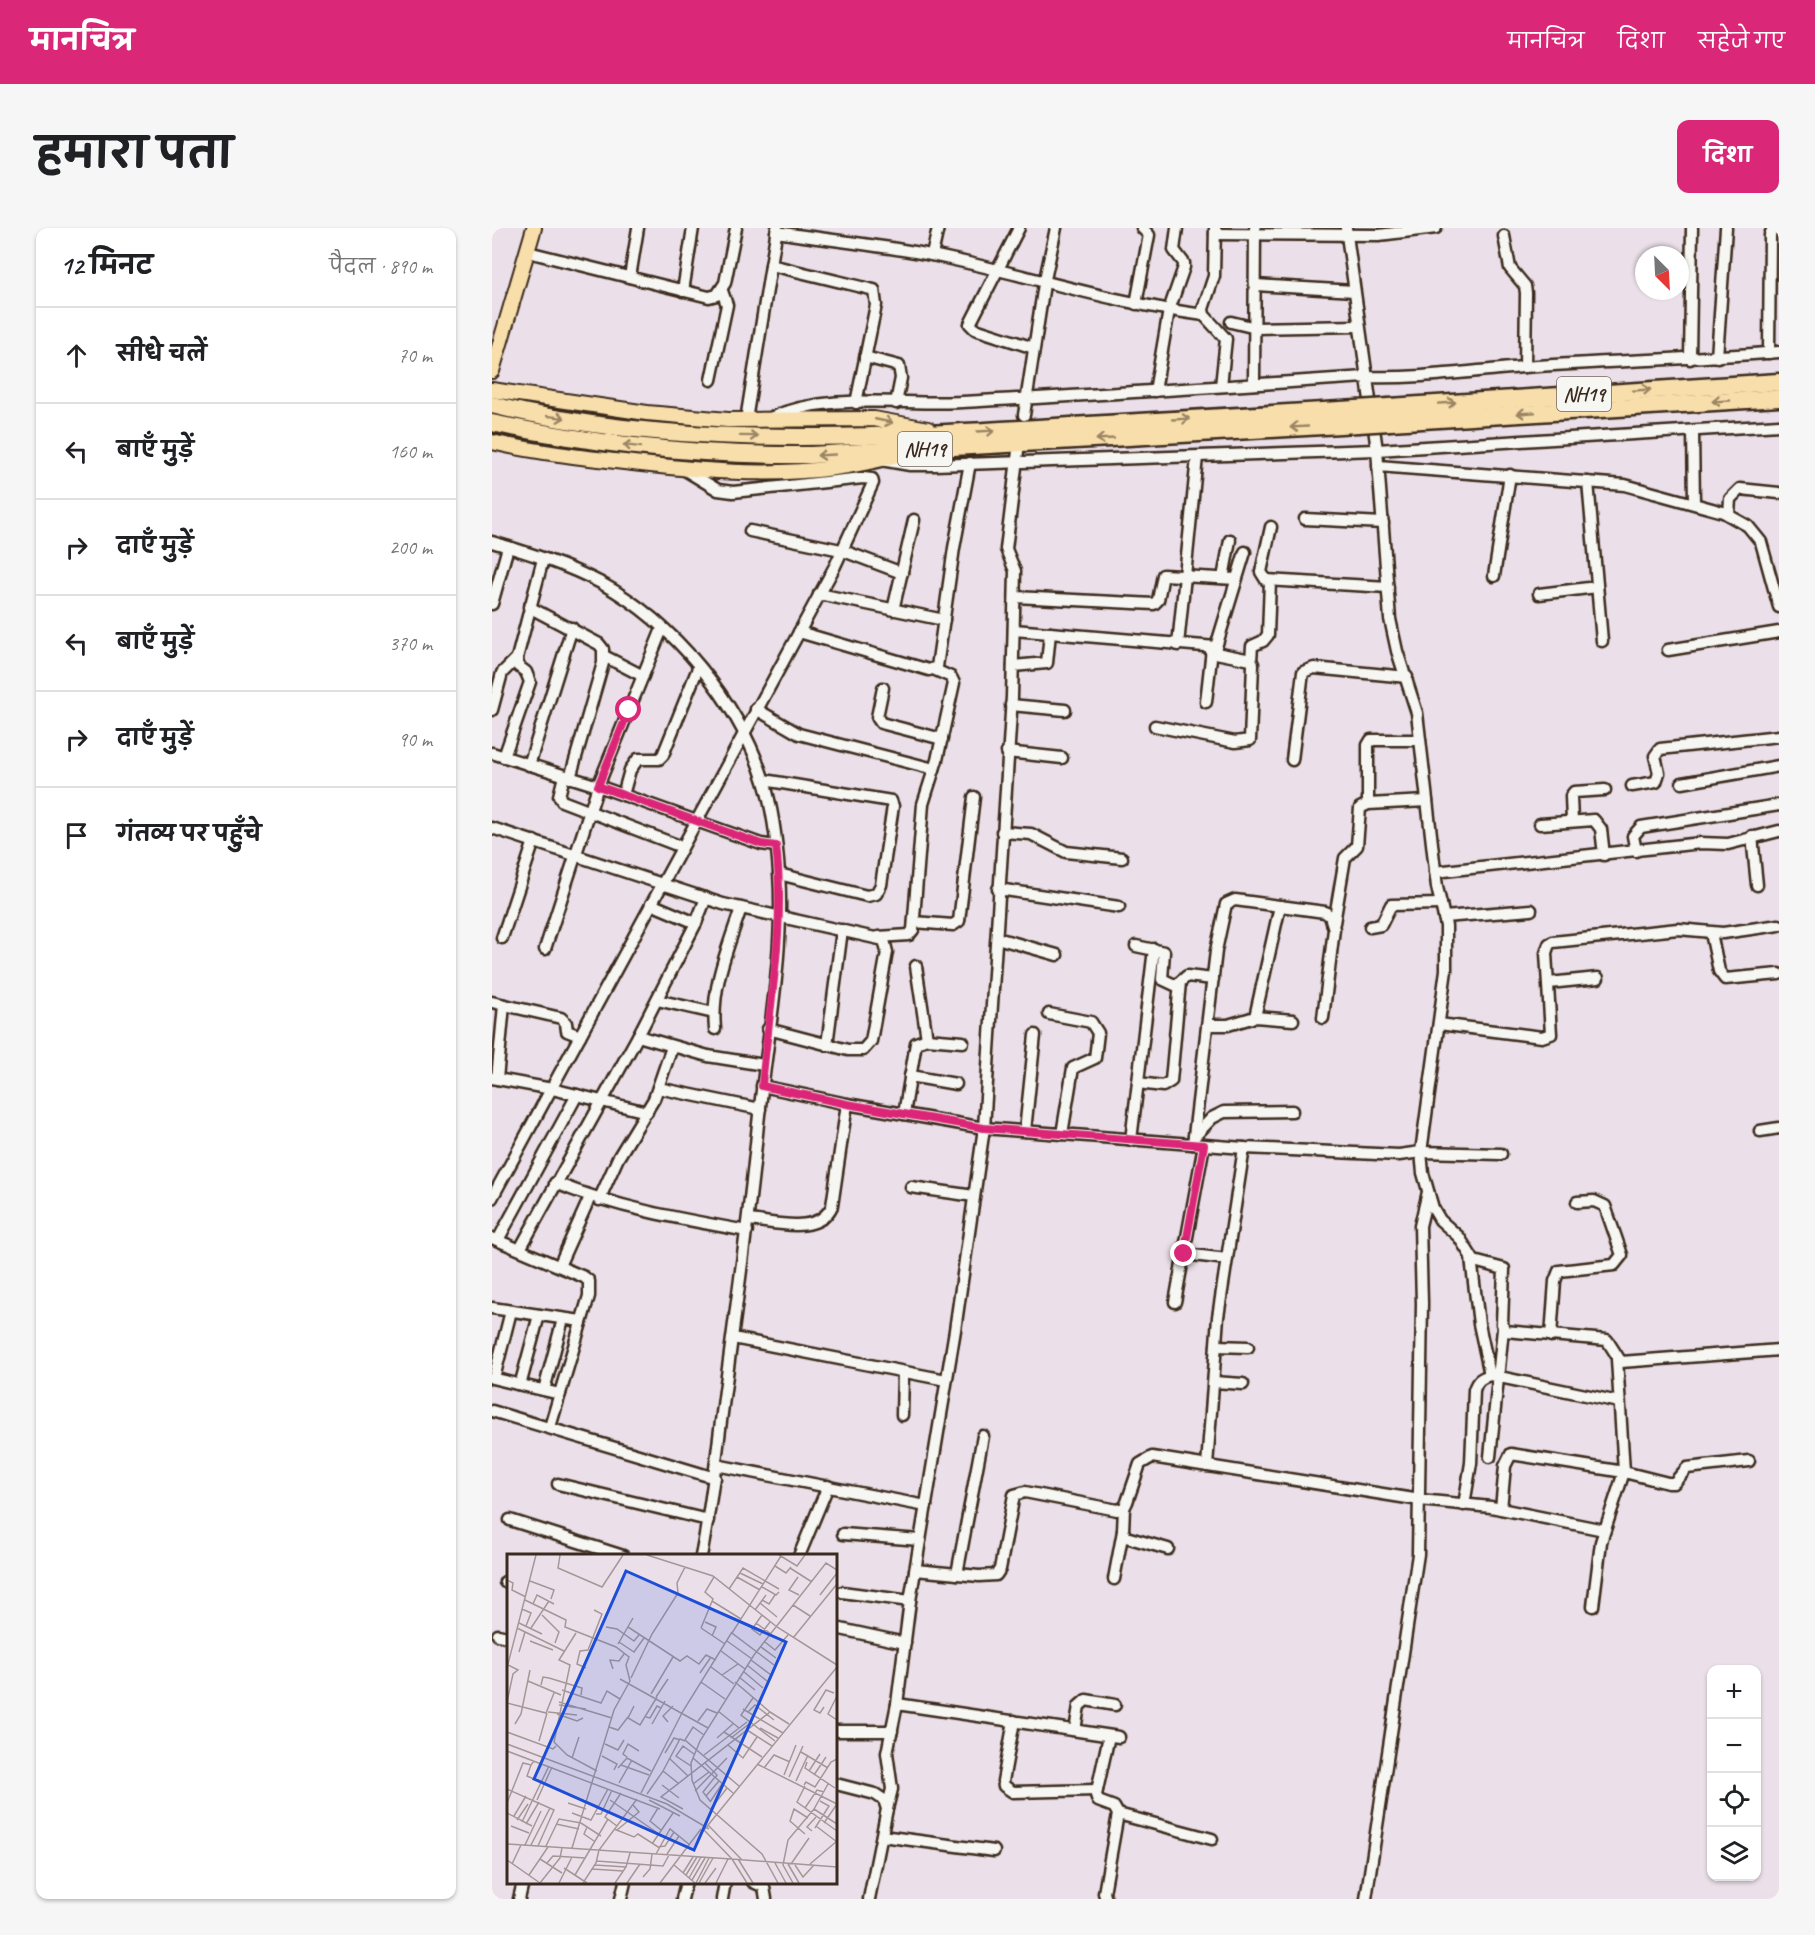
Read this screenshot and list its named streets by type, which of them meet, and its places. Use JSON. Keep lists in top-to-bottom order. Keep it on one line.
{"streets":{"highway":["NH19"]},"north":"bottom right","page":{"header":"मानचित्र","nav":["मानचित्र","दिशा","सहेजे गए"],"title":"हमारा पता","buttons":"दिशा","heading":["12 मिनट","पैदल · 890 m"],"list":[["सीधे चलें","70 m"],["बाएँ मुड़ें","160 m"],["दाएँ मुड़ें","200 m"],["बाएँ मुड़ें","370 m"],["दाएँ मुड़ें","90 m"],"गंतव्य पर पहुँचे"],"map_buttons":["+","−"]}}
